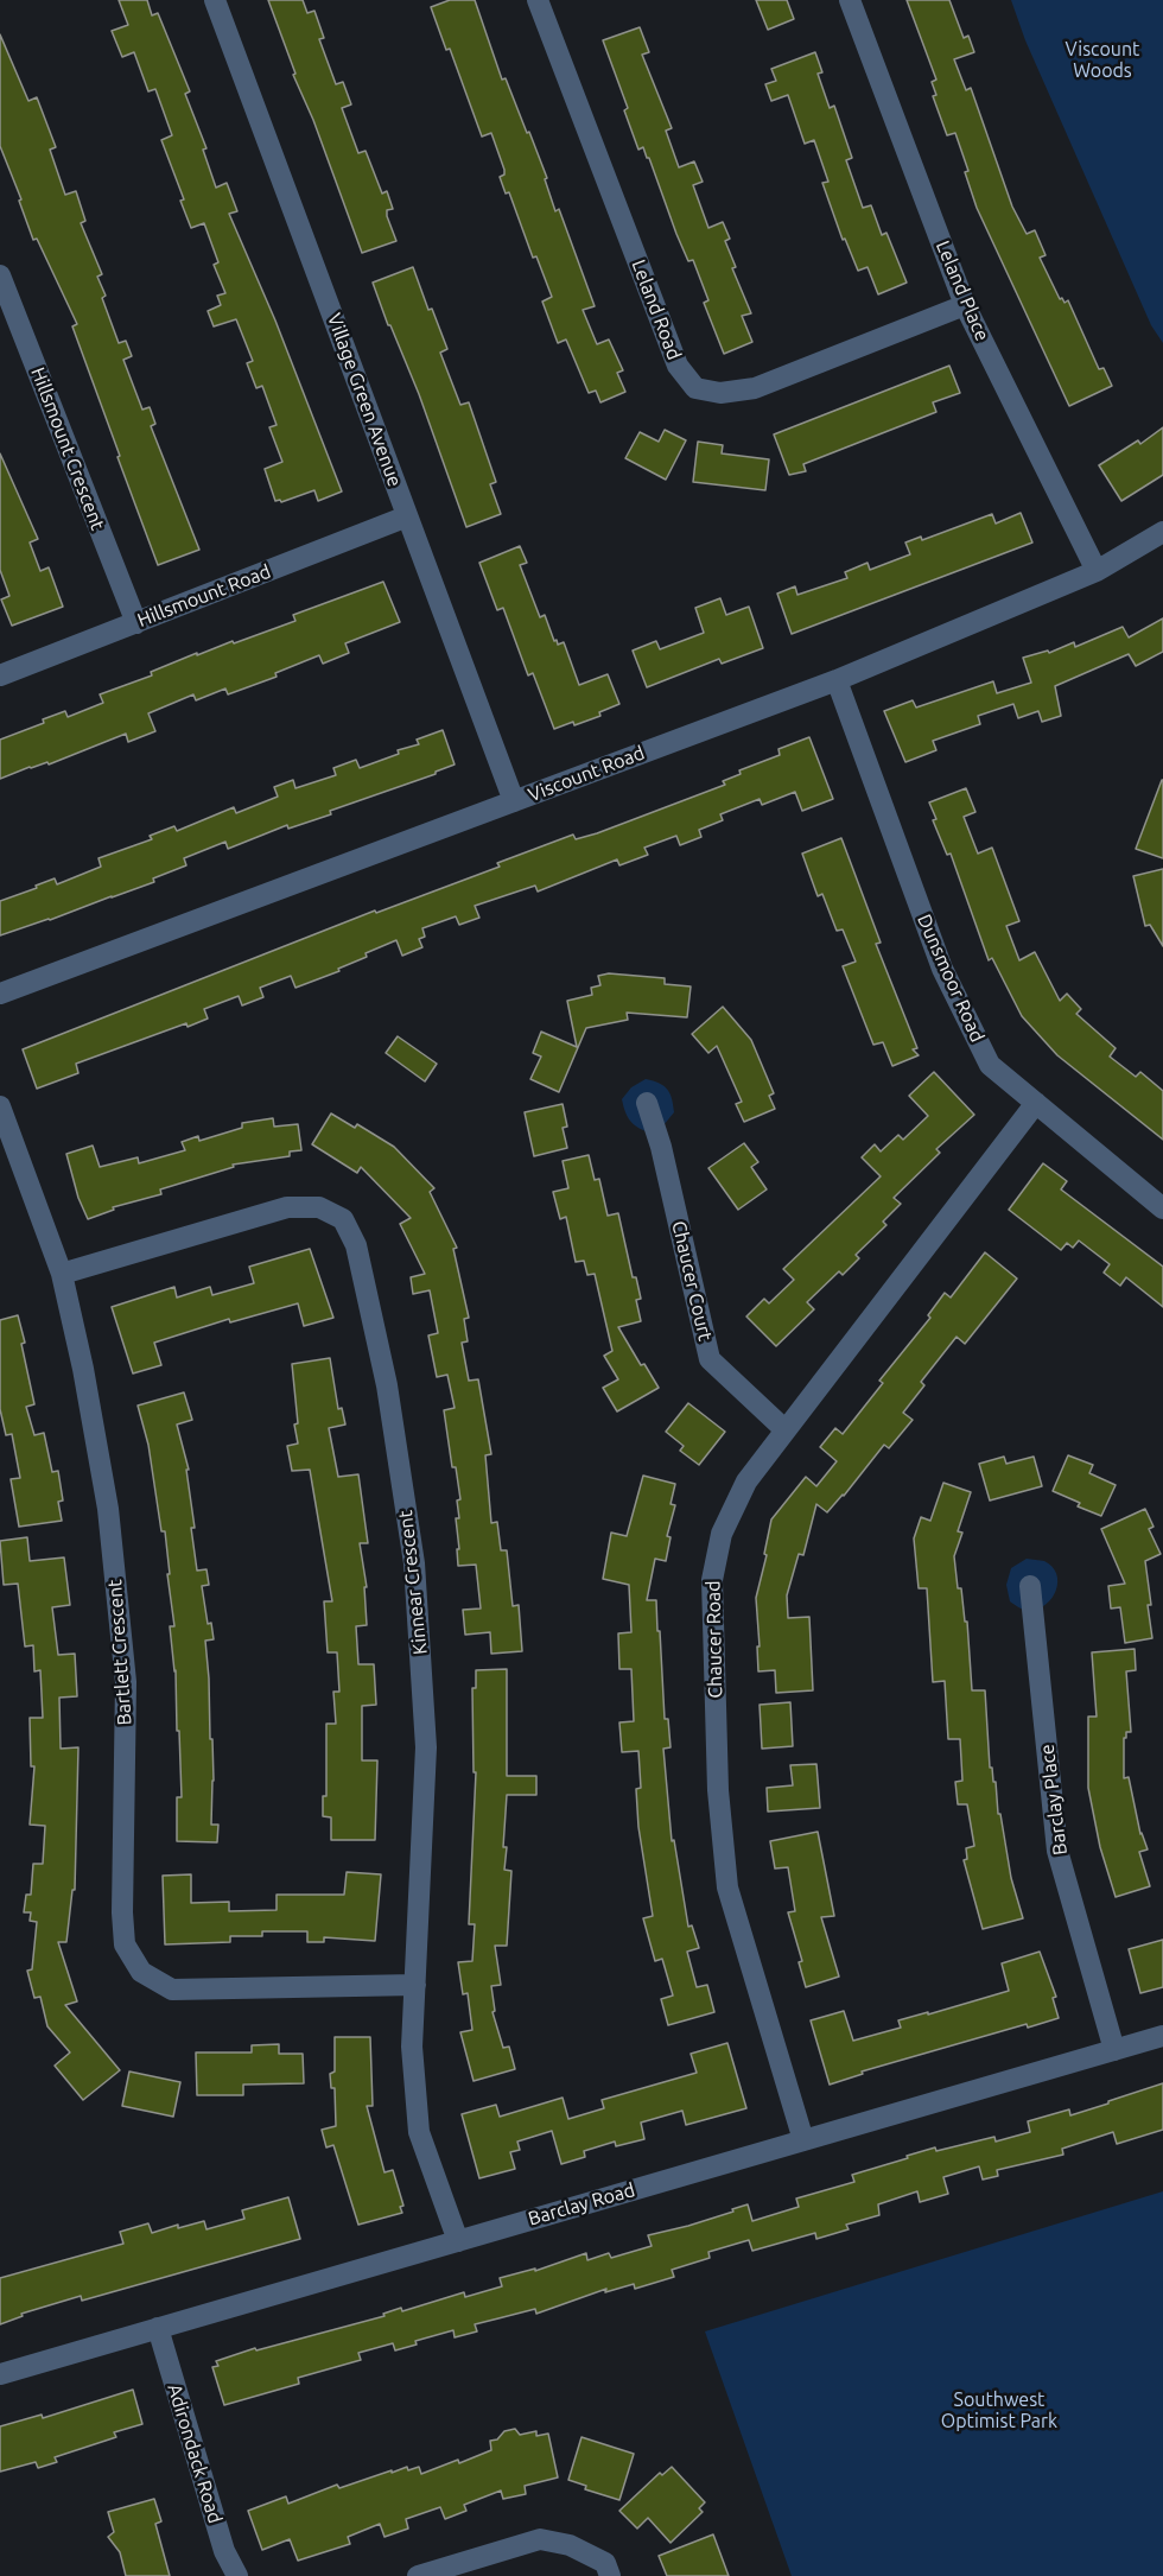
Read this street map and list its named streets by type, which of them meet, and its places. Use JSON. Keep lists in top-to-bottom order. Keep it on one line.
{"streets":{"street":["Leland Place","Leland Road","Village Green Avenue","Hillsmount Crescent","Hillsmount Road","Viscount Road","Dunsmoor Road","Chaucer Court","Kinnear Crescent","Chaucer Road","Bartlett Crescent","Barclay Place","Barclay Road","Adirondack Road"]},"crossings":[["Leland Place","Leland Road"],["Leland Place","Viscount Road"],["Village Green Avenue","Hillsmount Road"],["Village Green Avenue","Viscount Road"],["Hillsmount Crescent","Hillsmount Road"],["Viscount Road","Dunsmoor Road"],["Dunsmoor Road","Chaucer Road"],["Chaucer Court","Chaucer Road"],["Kinnear Crescent","Bartlett Crescent"],["Kinnear Crescent","Barclay Road"],["Chaucer Road","Barclay Road"],["Barclay Place","Barclay Road"],["Barclay Road","Adirondack Road"]],"parks":["Viscount Woods","Southwest Optimist Park"]}
